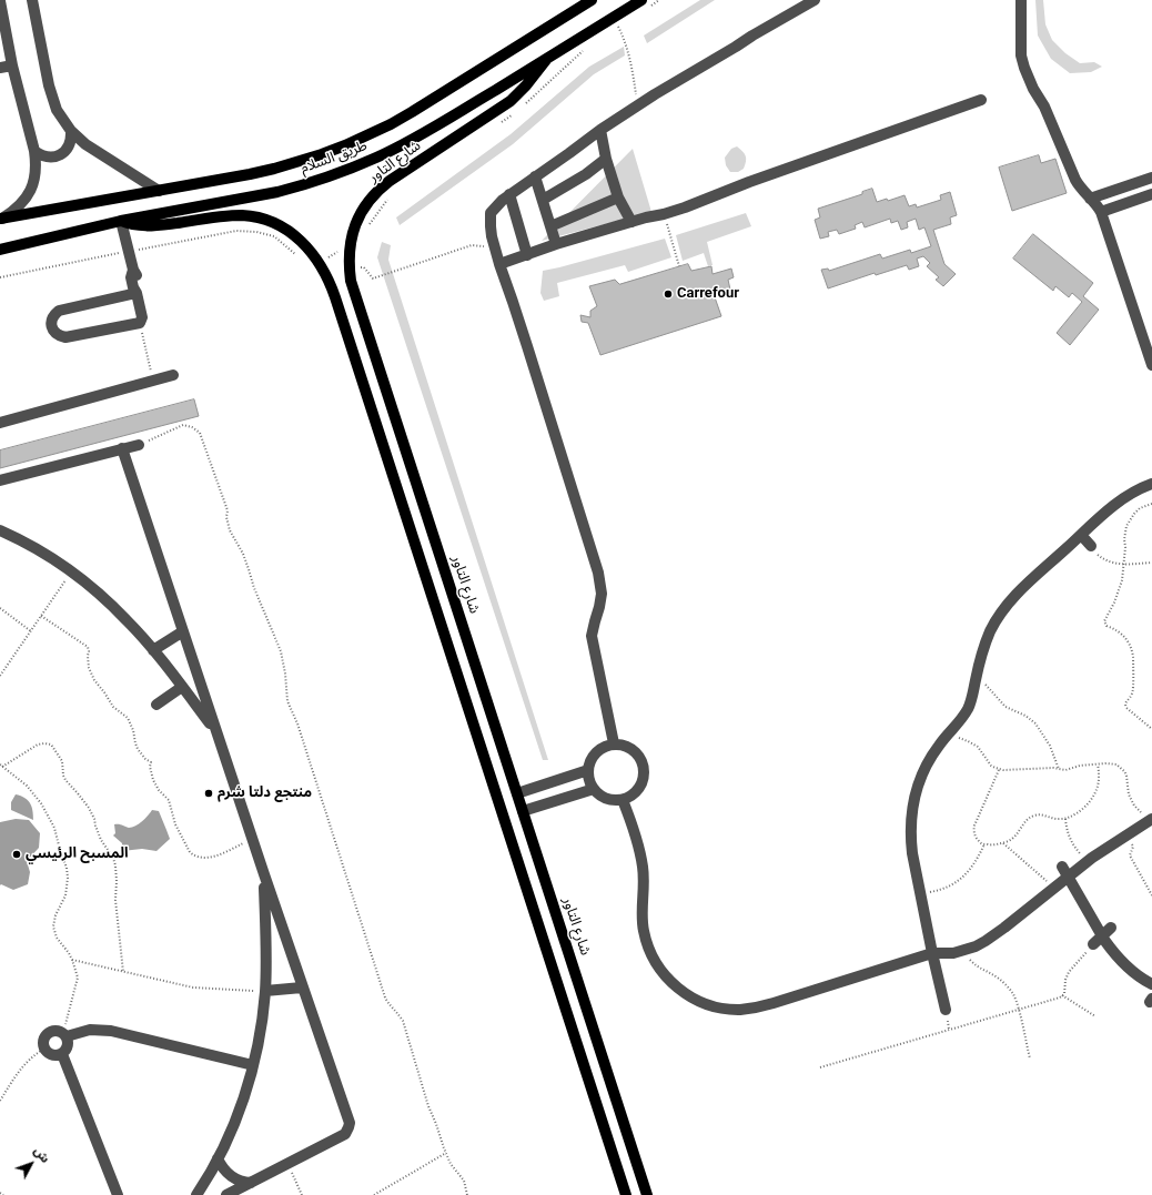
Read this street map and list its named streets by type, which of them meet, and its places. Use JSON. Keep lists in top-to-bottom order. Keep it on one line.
{"streets":{"main road":["طريق السلام","شارع التاور"]},"crossings":[["طريق السلام","شارع التاور"]],"places":["Carrefour","منتجع دلتا شرم","المسبح الرئيسي"],"north":"top right"}
